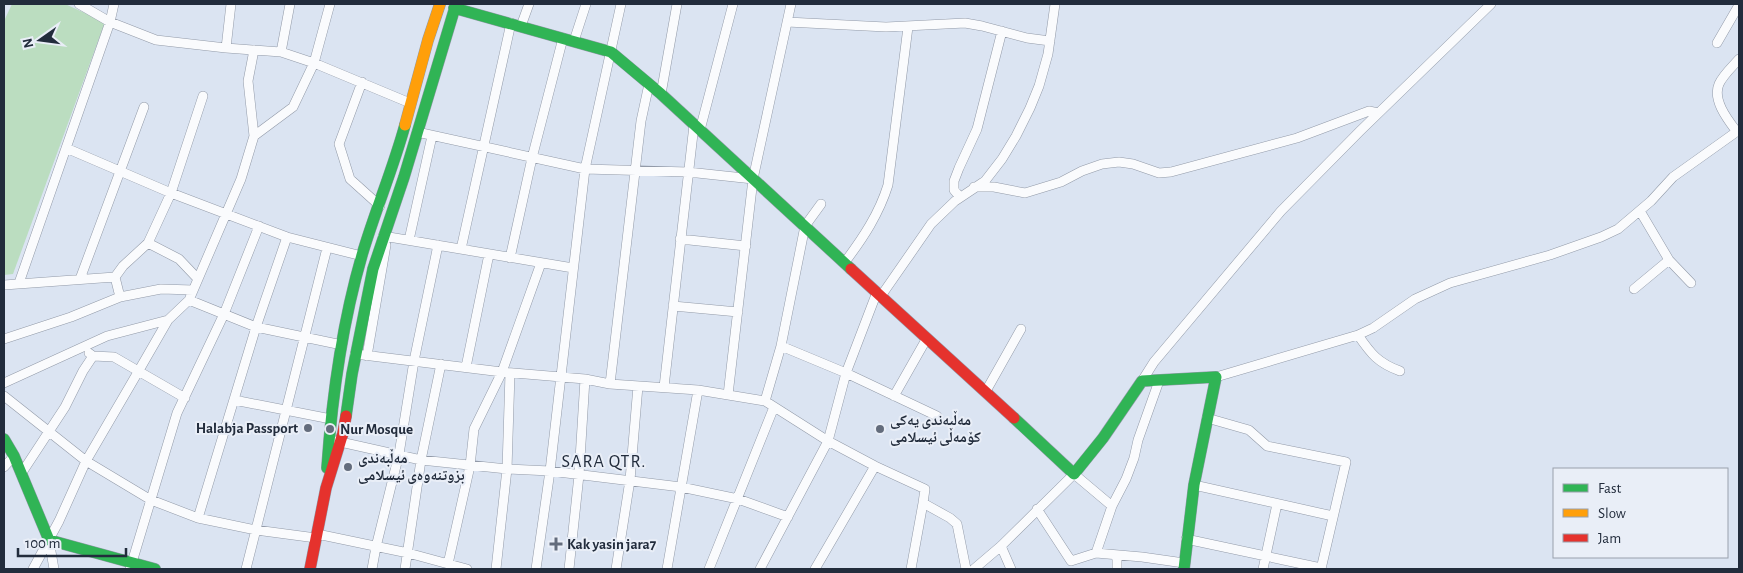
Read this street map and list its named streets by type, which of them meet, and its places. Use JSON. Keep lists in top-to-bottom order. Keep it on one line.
{"districts":["SARA QTR."],"places":{"other":["Halabja Passport","Nur Mosque","مەڵبەندی یەکی کۆمەڵی ئیسلامی","مەڵبەندی بزوتنەوەی ئیسلامی"],"health":["Kak yasin jara7"]},"legend":["Fast","Slow","Jam"],"scale_bar":"100 m","north":"left"}
